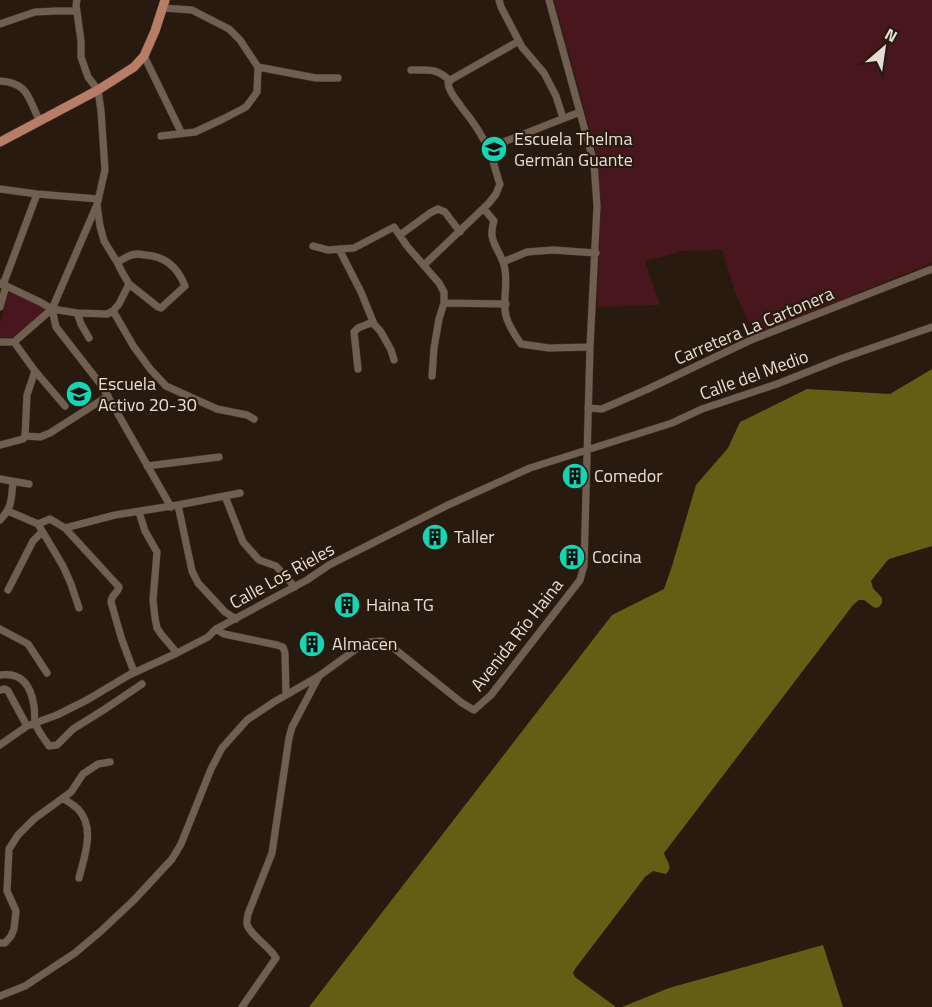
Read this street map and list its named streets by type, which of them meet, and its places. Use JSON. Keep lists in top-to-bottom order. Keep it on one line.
{"streets":{"street":["Carretera La Cartonera","Calle del Medio","Calle Los Rieles","Avenida Río Haina"]},"crossings":[["Carretera La Cartonera","Avenida Río Haina"],["Calle del Medio","Calle Los Rieles"],["Calle del Medio","Avenida Río Haina"],["Calle Los Rieles","Avenida Río Haina"]],"places":{"school or university":["Escuela Thelma Germán Guante","Escuela Activo 20-30"],"building":["Comedor","Taller","Cocina","Haina TG","Almacen"]},"north":"top right"}
